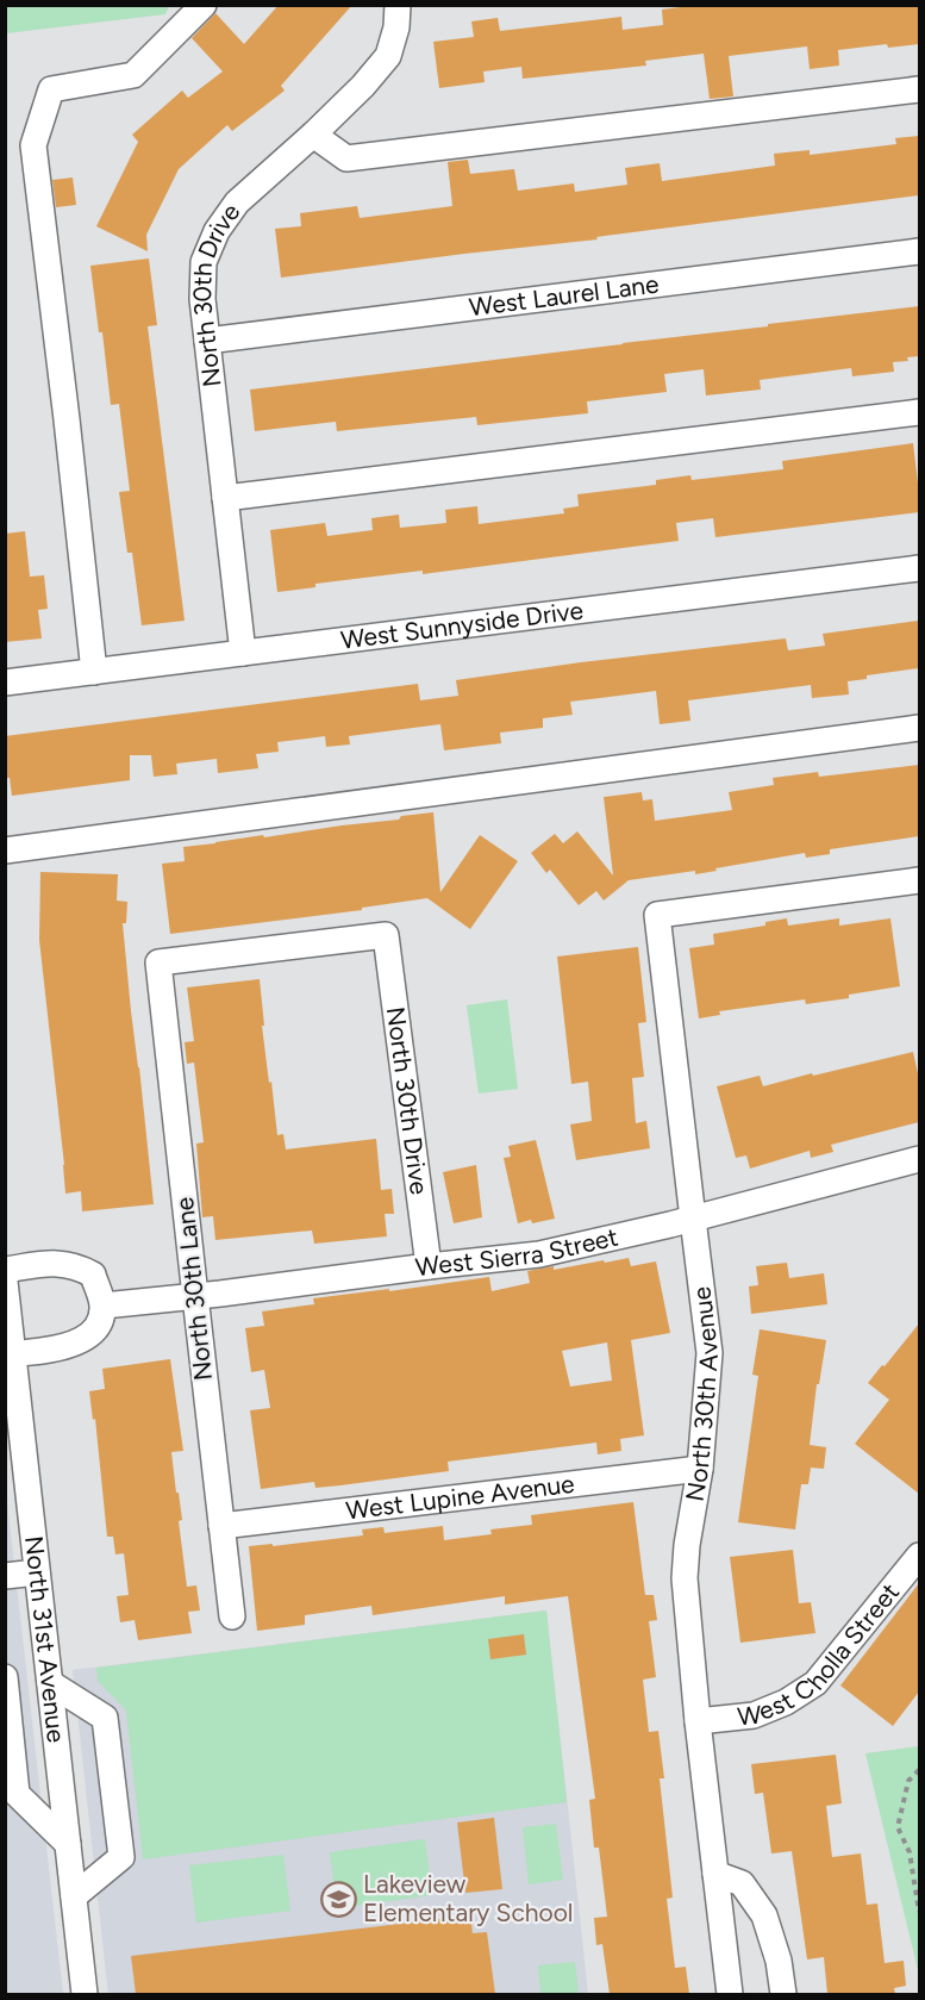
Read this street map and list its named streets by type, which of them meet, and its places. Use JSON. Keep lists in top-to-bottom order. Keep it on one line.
{"streets":{"street":["West Laurel Lane","North 30th Drive","West Sunnyside Drive","West Sierra Street","North 30th Lane","North 30th Avenue","West Lupine Avenue","North 31st Avenue","West Cholla Street"]},"crossings":[["West Laurel Lane","North 30th Drive"],["North 30th Drive","West Sunnyside Drive"],["North 30th Drive","West Sierra Street"],["North 30th Drive","North 30th Lane"],["West Sierra Street","North 30th Lane"],["West Sierra Street","North 30th Avenue"],["North 30th Lane","West Lupine Avenue"],["North 30th Avenue","West Lupine Avenue"],["North 30th Avenue","West Cholla Street"]],"places":{"school or university":["Lakeview Elementary School"]}}
